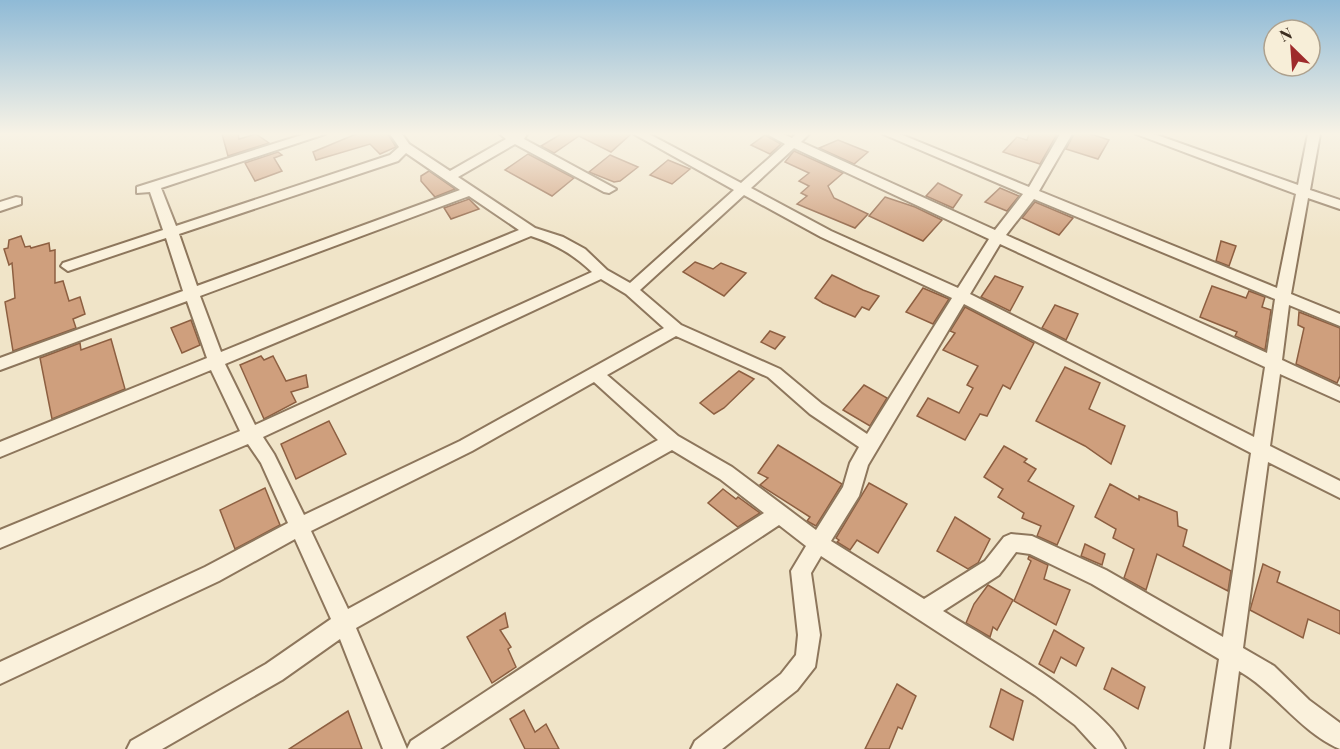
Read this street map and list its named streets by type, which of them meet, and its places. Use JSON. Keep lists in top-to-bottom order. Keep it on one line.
{"north":"top left"}
